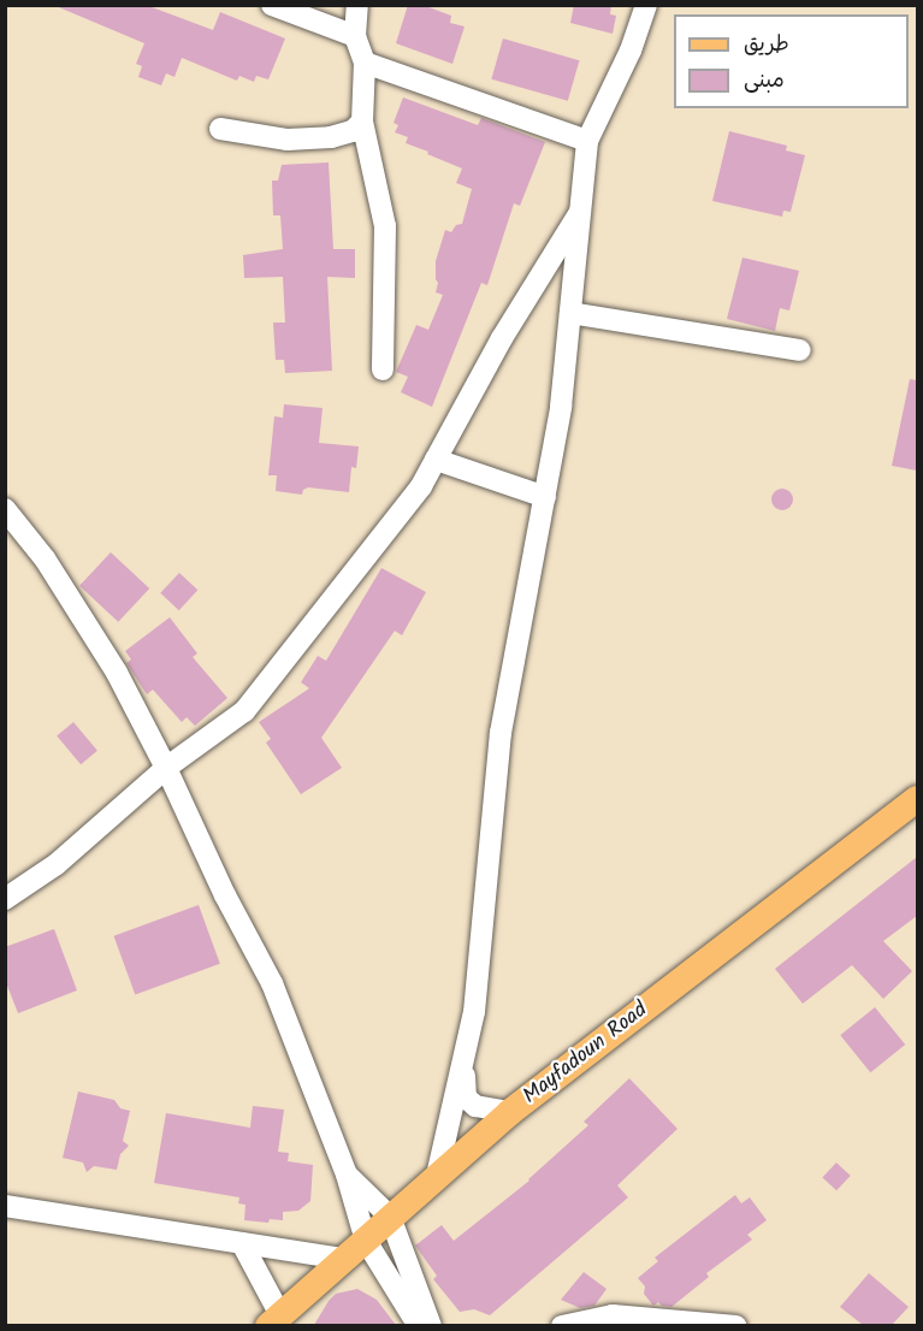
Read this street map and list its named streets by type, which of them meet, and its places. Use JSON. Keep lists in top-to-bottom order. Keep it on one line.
{"streets":{"main road":["Mayfadoun Road"]},"legend":["طريق","مبنى"]}
